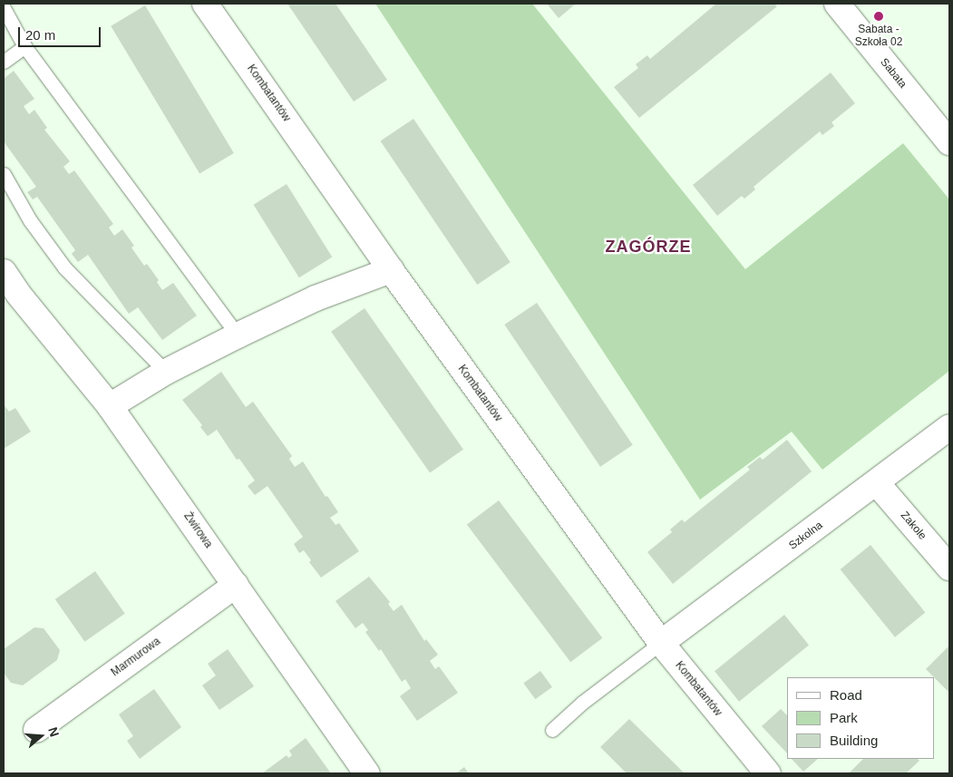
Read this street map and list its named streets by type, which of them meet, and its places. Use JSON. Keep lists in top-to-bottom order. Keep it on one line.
{"streets":{"street":["Sabata","Kombatantów","Zakole","Żwirowa","Szkolna","Marmurowa"]},"crossings":[["Kombatantów","Szkolna"],["Zakole","Szkolna"],["Żwirowa","Marmurowa"]],"districts":["ZAGÓRZE"],"places":["Sabata - Szkoła 02"],"legend":["Road","Park","Building"],"scale_bar":"20 m","north":"right"}
